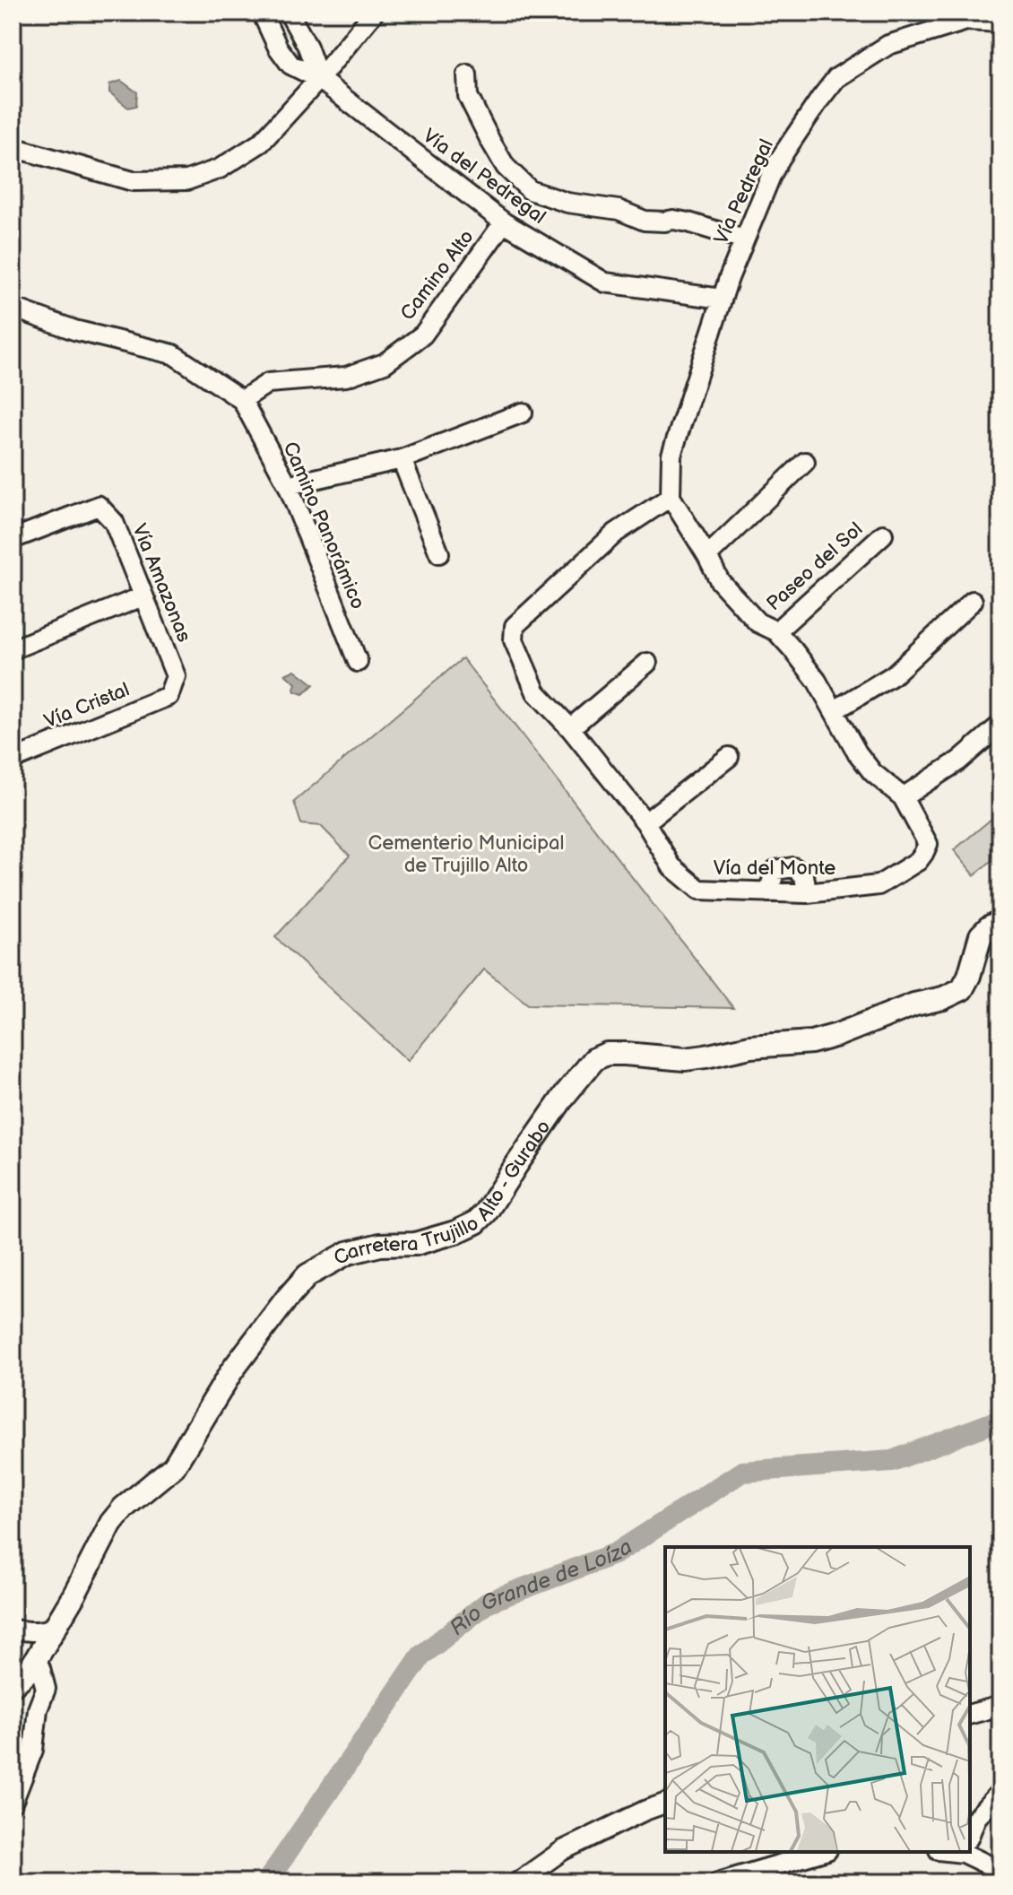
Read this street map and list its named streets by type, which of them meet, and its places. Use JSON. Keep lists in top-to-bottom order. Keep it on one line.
{"streets":{"main road":["Carretera Trujillo Alto - Gurabo"],"street":["Vía del Pedregal","Vía Pedregal","Camino Alto","Camino Panorámico","Paseo del Sol","Vía Amazonas","Vía Cristal","Vía del Monte"]},"crossings":[["Vía del Pedregal","Vía Pedregal"],["Vía del Pedregal","Camino Alto"],["Camino Alto","Camino Panorámico"],["Paseo del Sol","Vía del Monte"],["Vía Amazonas","Vía Cristal"]],"water":["Río Grande de Loíza"],"parks":["Cementerio Municipal de Trujillo Alto"]}
